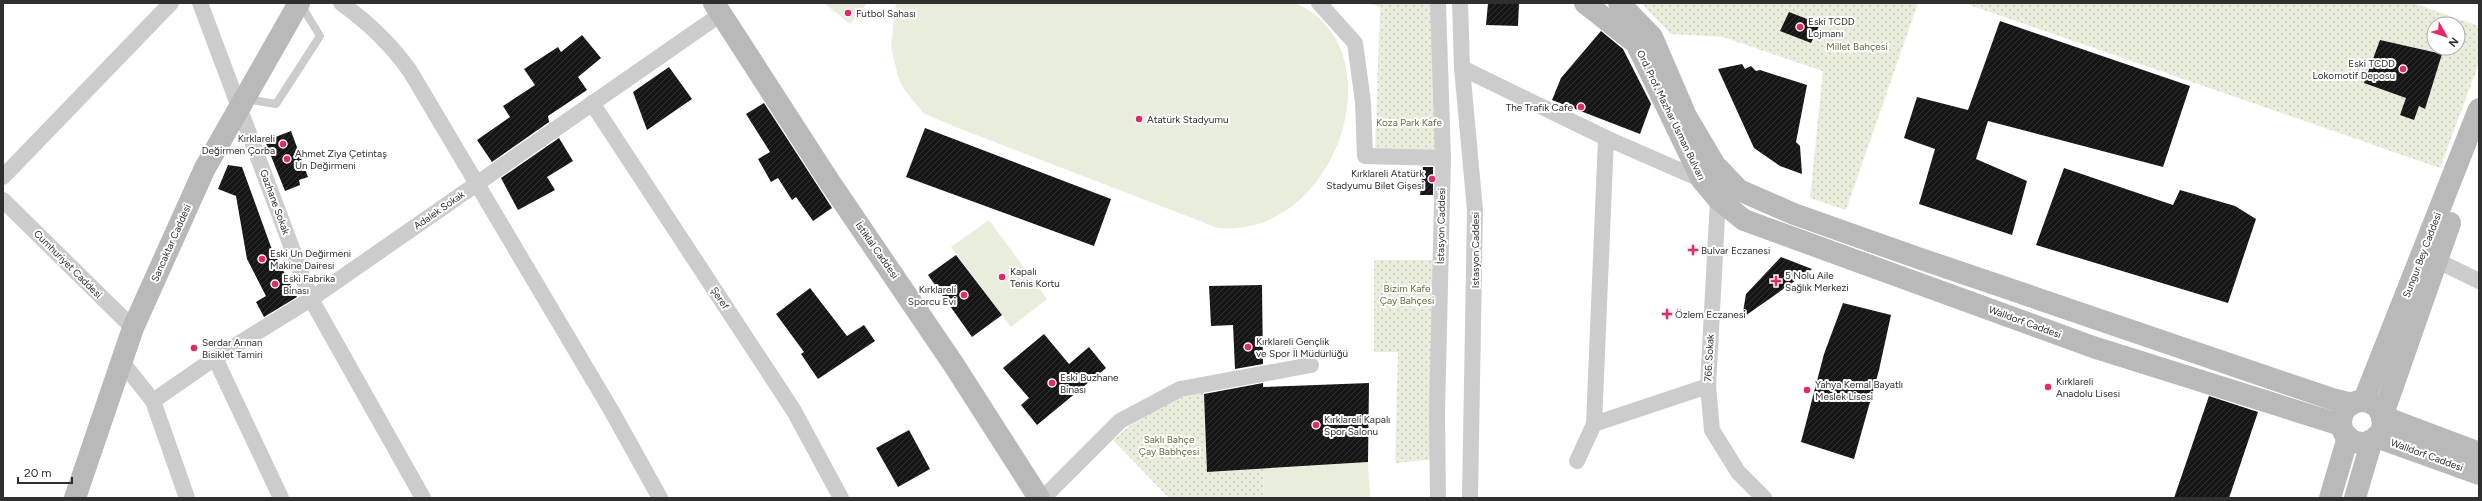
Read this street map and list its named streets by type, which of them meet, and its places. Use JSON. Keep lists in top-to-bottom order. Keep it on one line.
{"streets":{"main road":["Ord. Prof. Mazhar Usman Bulvarı","Sancaktar Caddesi","İstiklal Caddesi","Sungur Bey Caddesi","Walldorf Caddesi"],"street":["Gazhane Sokak","Adalek Sokak","İstasyon Caddesi","Istasyon Caddesi","Cumhuriyet Caddesi","Şeref","766. Sokak"]},"crossings":[["Ord. Prof. Mazhar Usman Bulvarı","Sungur Bey Caddesi"],["Ord. Prof. Mazhar Usman Bulvarı","Walldorf Caddesi"],["Ord. Prof. Mazhar Usman Bulvarı","766. Sokak"],["Gazhane Sokak","Adalek Sokak"],["Gazhane Sokak","Sancaktar Caddesi"],["Adalek Sokak","İstiklal Caddesi"],["Adalek Sokak","Şeref"],["Sancaktar Caddesi","Cumhuriyet Caddesi"],["Sungur Bey Caddesi","Walldorf Caddesi"],["Walldorf Caddesi","766. Sokak"]],"parks":["Millet Bahçesi","Koza Park Kafe","Bizim Kafe Çay Bahçesi","Saklı Bahçe Çay Babhçesi"],"places":{"other":["Futbol Sahası","Eski TCDD Lojmanı","Eski TCDD Lokomotif Deposu","The Trafik Cafe","Atatürk Stadyumu","Kırklareli Değirmen Çorba","Ahmet Ziya Çetintaş Un Değirmeni","Kırklareli Atatürk Stadyumu Bilet Gişesi","Eski Un Değirmeni Makine Dairesi","Kapalı Tenis Kortu","Eski Fabrika Binası","Kırklareli Sporcu Evi","Kırklareli Gençlik ve Spor İl Müdürlüğü","Serdar Arınan Bisiklet Tamiri","Eski Buzhane Binası","Kırklareli Anadolu Lisesi","Yahya Kemal Bayatlı Meslek Lisesi","Kırklareli Kapalı Spor Salonu"],"health":["Bulvar Eczanesi","5 Nolu Aile Sağlık Merkezi","Özlem Eczanesi"]},"scale_bar":"20 m","north":"bottom right"}
